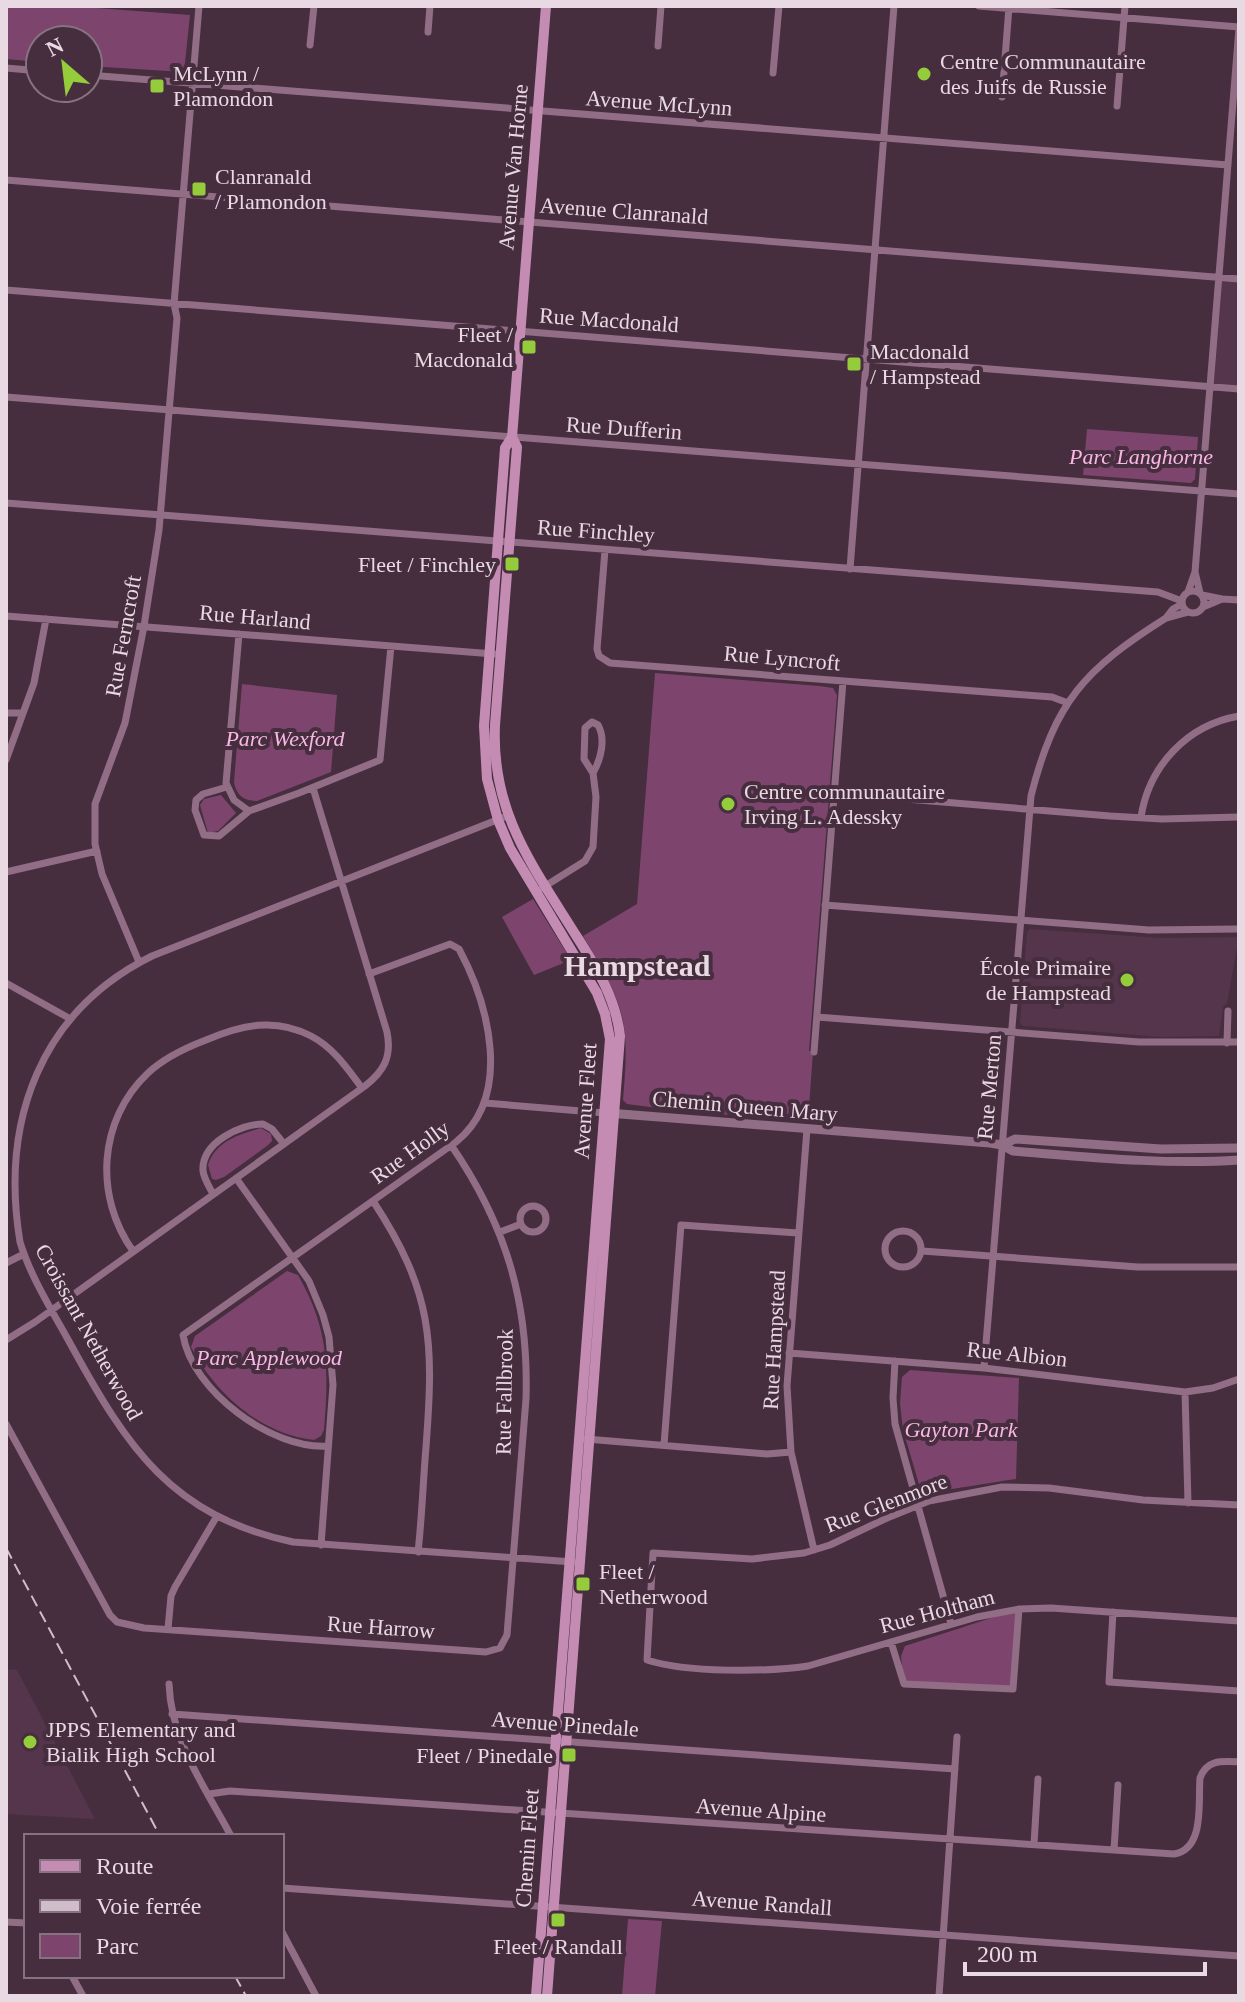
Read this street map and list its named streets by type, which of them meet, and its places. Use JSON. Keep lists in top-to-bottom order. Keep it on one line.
{"streets":{"main road":["Avenue Van Horne","Avenue Fleet","Chemin Fleet"],"street":["Avenue McLynn","Avenue Clanranald","Rue Macdonald","Rue Dufferin","Rue Finchley","Rue Harland","Rue Ferncroft","Rue Lyncroft","Rue Merton","Chemin Queen Mary","Rue Holly","Croissant Netherwood","Rue Hampstead","Rue Albion","Rue Fallbrook","Rue Glenmore","Rue Holtham","Rue Harrow","Avenue Pinedale","Avenue Alpine","Avenue Randall"]},"crossings":[["Avenue McLynn","Avenue Van Horne"],["Avenue McLynn","Rue Ferncroft"],["Avenue Van Horne","Avenue Clanranald"],["Avenue Van Horne","Rue Macdonald"],["Avenue Van Horne","Avenue Fleet"],["Avenue Clanranald","Rue Ferncroft"],["Rue Macdonald","Rue Ferncroft"],["Rue Macdonald","Avenue Fleet"],["Rue Dufferin","Rue Ferncroft"],["Rue Dufferin","Avenue Fleet"],["Rue Finchley","Rue Ferncroft"],["Rue Finchley","Rue Lyncroft"],["Rue Finchley","Avenue Fleet"],["Rue Harland","Rue Ferncroft"],["Rue Harland","Avenue Fleet"],["Rue Ferncroft","Croissant Netherwood"],["Rue Lyncroft","Rue Merton"],["Rue Merton","Chemin Queen Mary"],["Rue Merton","Rue Albion"],["Avenue Fleet","Chemin Queen Mary"],["Avenue Fleet","Croissant Netherwood"],["Avenue Fleet","Chemin Fleet"],["Chemin Queen Mary","Rue Holly"],["Chemin Queen Mary","Rue Hampstead"],["Rue Holly","Rue Fallbrook"],["Croissant Netherwood","Rue Fallbrook"],["Croissant Netherwood","Rue Harrow"],["Rue Hampstead","Rue Albion"],["Rue Hampstead","Rue Glenmore"],["Rue Fallbrook","Rue Harrow"],["Rue Glenmore","Rue Holtham"],["Avenue Pinedale","Chemin Fleet"],["Avenue Alpine","Chemin Fleet"],["Chemin Fleet","Avenue Randall"]],"districts":["Hampstead"],"parks":["Parc Langhorne","Parc Wexford","Parc Applewood","Gayton Park"],"places":{"other":["Centre Communautaire des Juifs de Russie","Centre communautaire Irving L. Adessky","École Primaire de Hampstead","JPPS Elementary and Bialik High School"],"transit":["McLynn / Plamondon","Clanranald / Plamondon","Fleet / Macdonald","Macdonald / Hampstead","Fleet / Finchley","Fleet / Netherwood","Fleet / Pinedale","Fleet / Randall"]},"legend":["Route","Voie ferrée","Parc"],"scale_bar":"200 m","north":"top left"}
